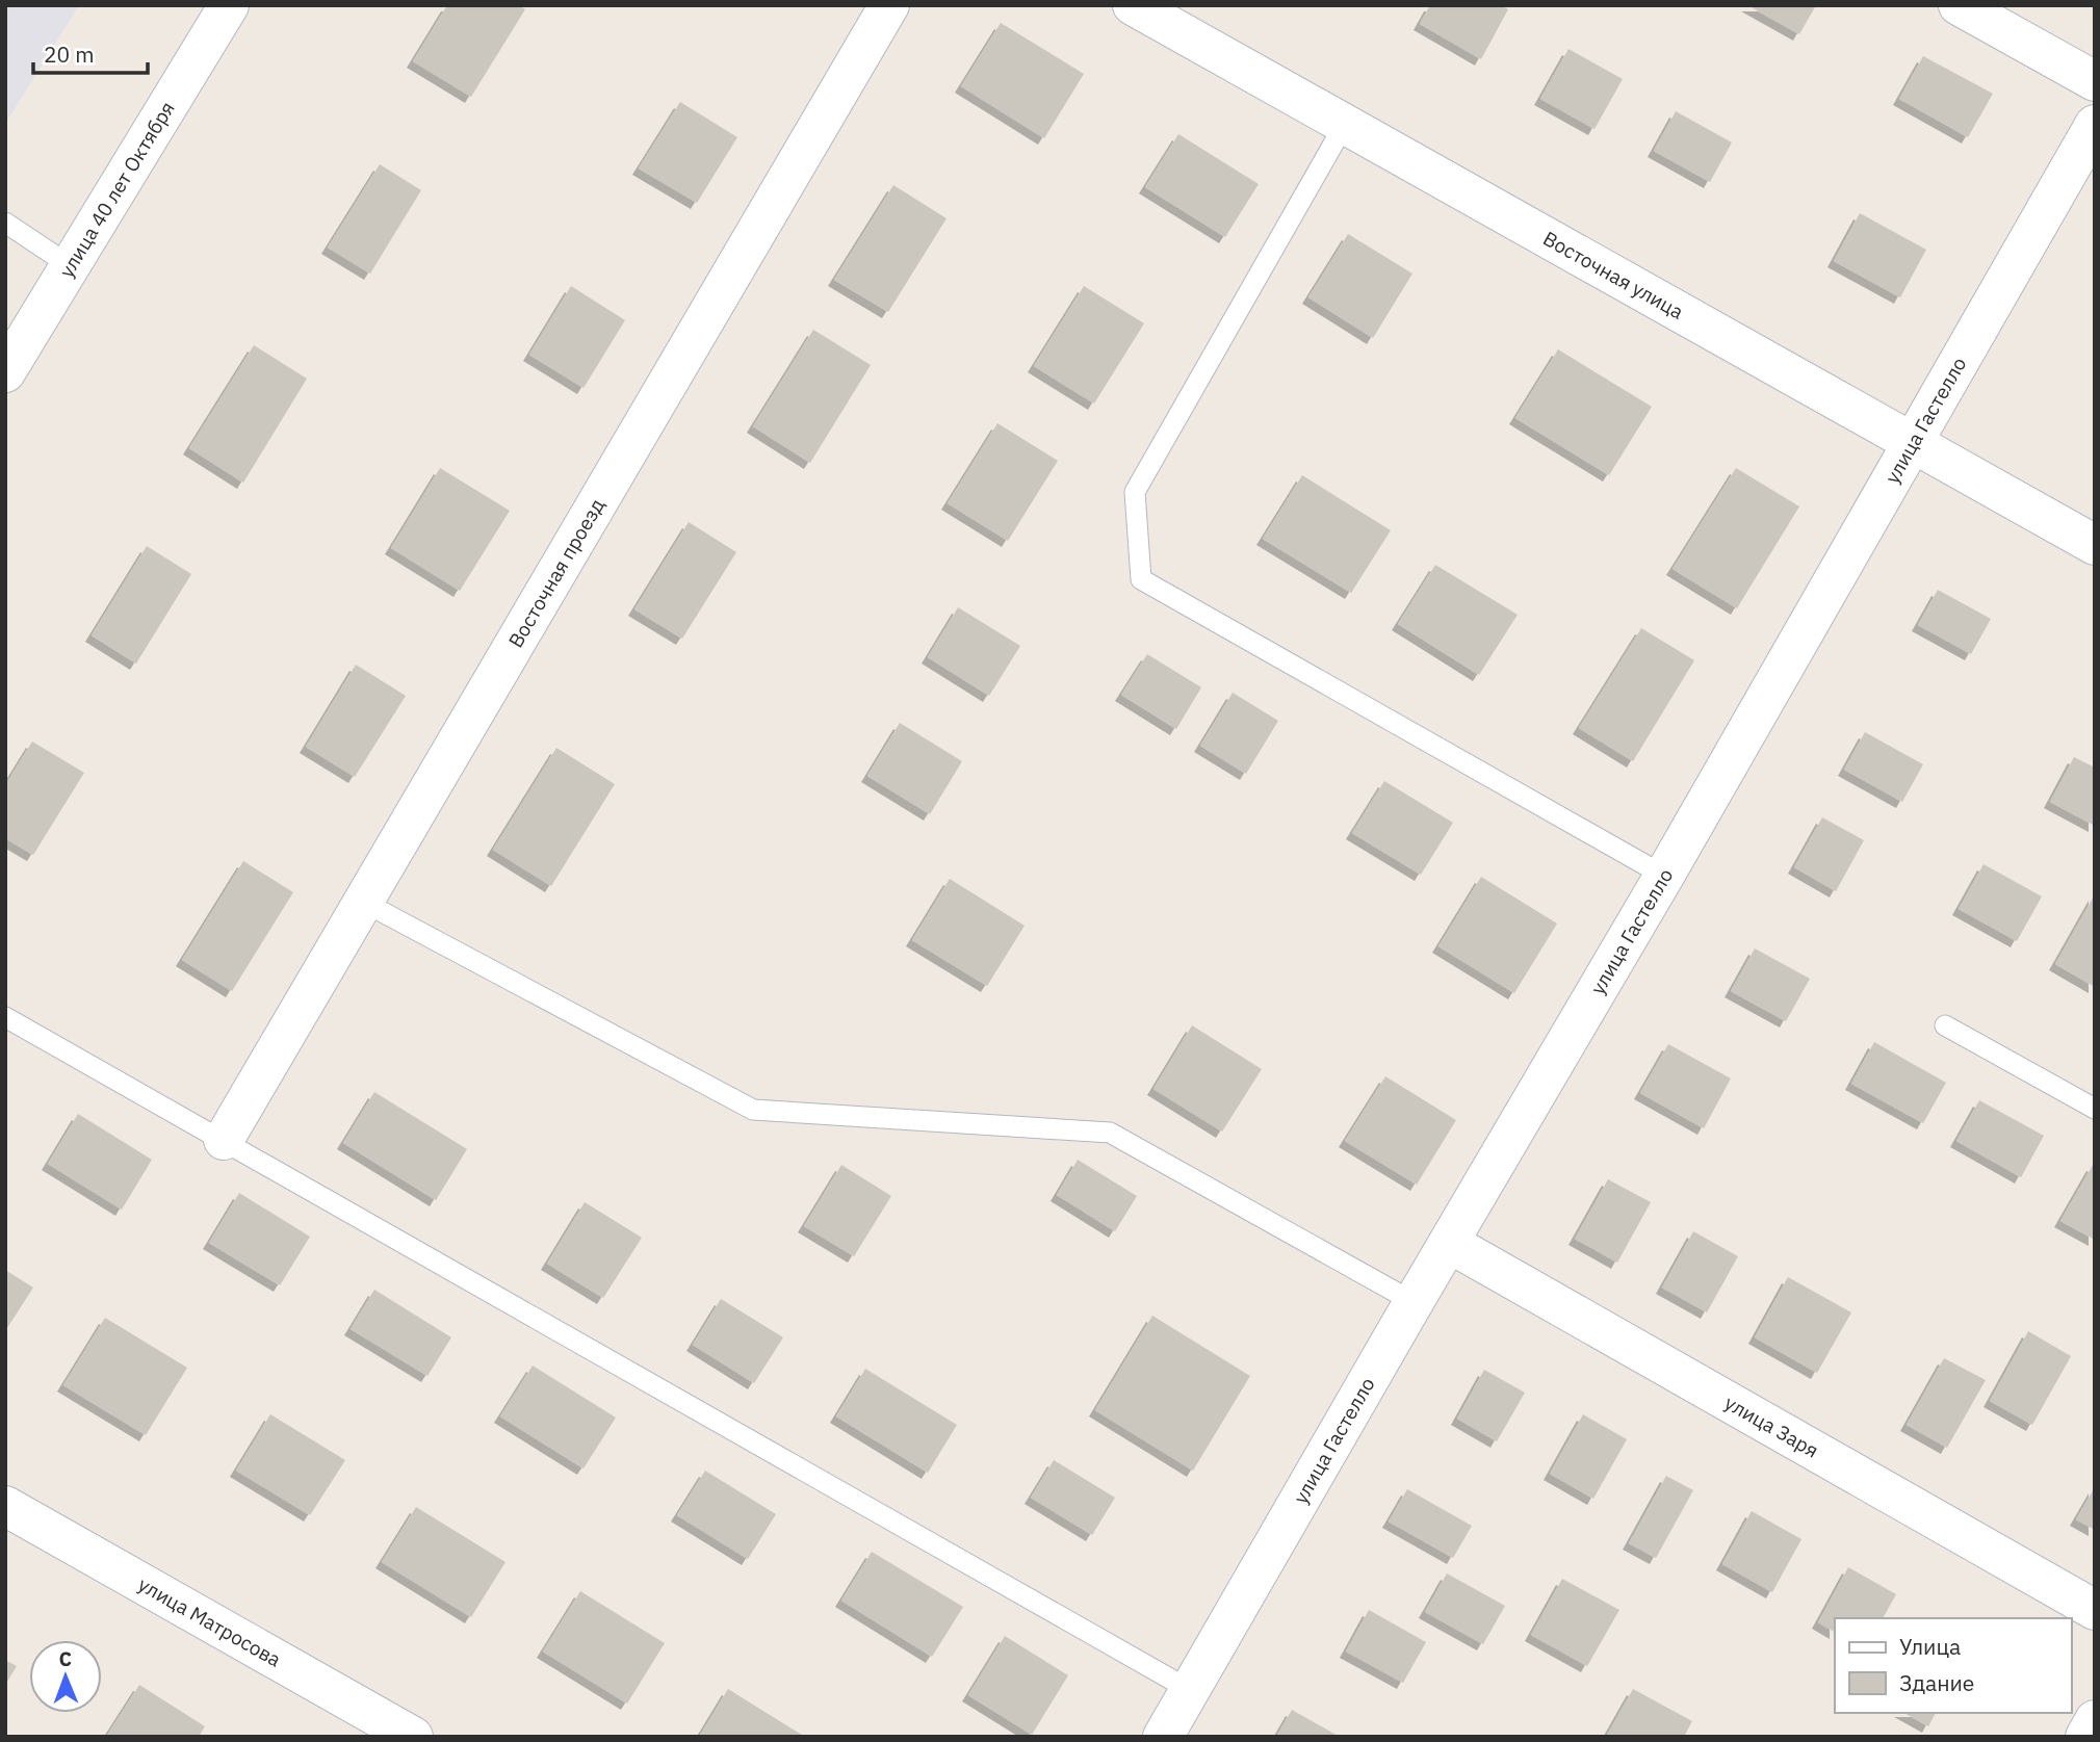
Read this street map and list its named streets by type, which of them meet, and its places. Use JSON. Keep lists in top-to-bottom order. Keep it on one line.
{"streets":{"street":["улица 40 лет Октября","Восточная улица","улица Гастелло","Восточная проезд","улица Заря","улица Матросова"]},"crossings":[["Восточная улица","улица Гастелло"],["улица Гастелло","улица Заря"]],"legend":["Улица","Здание"],"scale_bar":"20 m","north":"top"}
